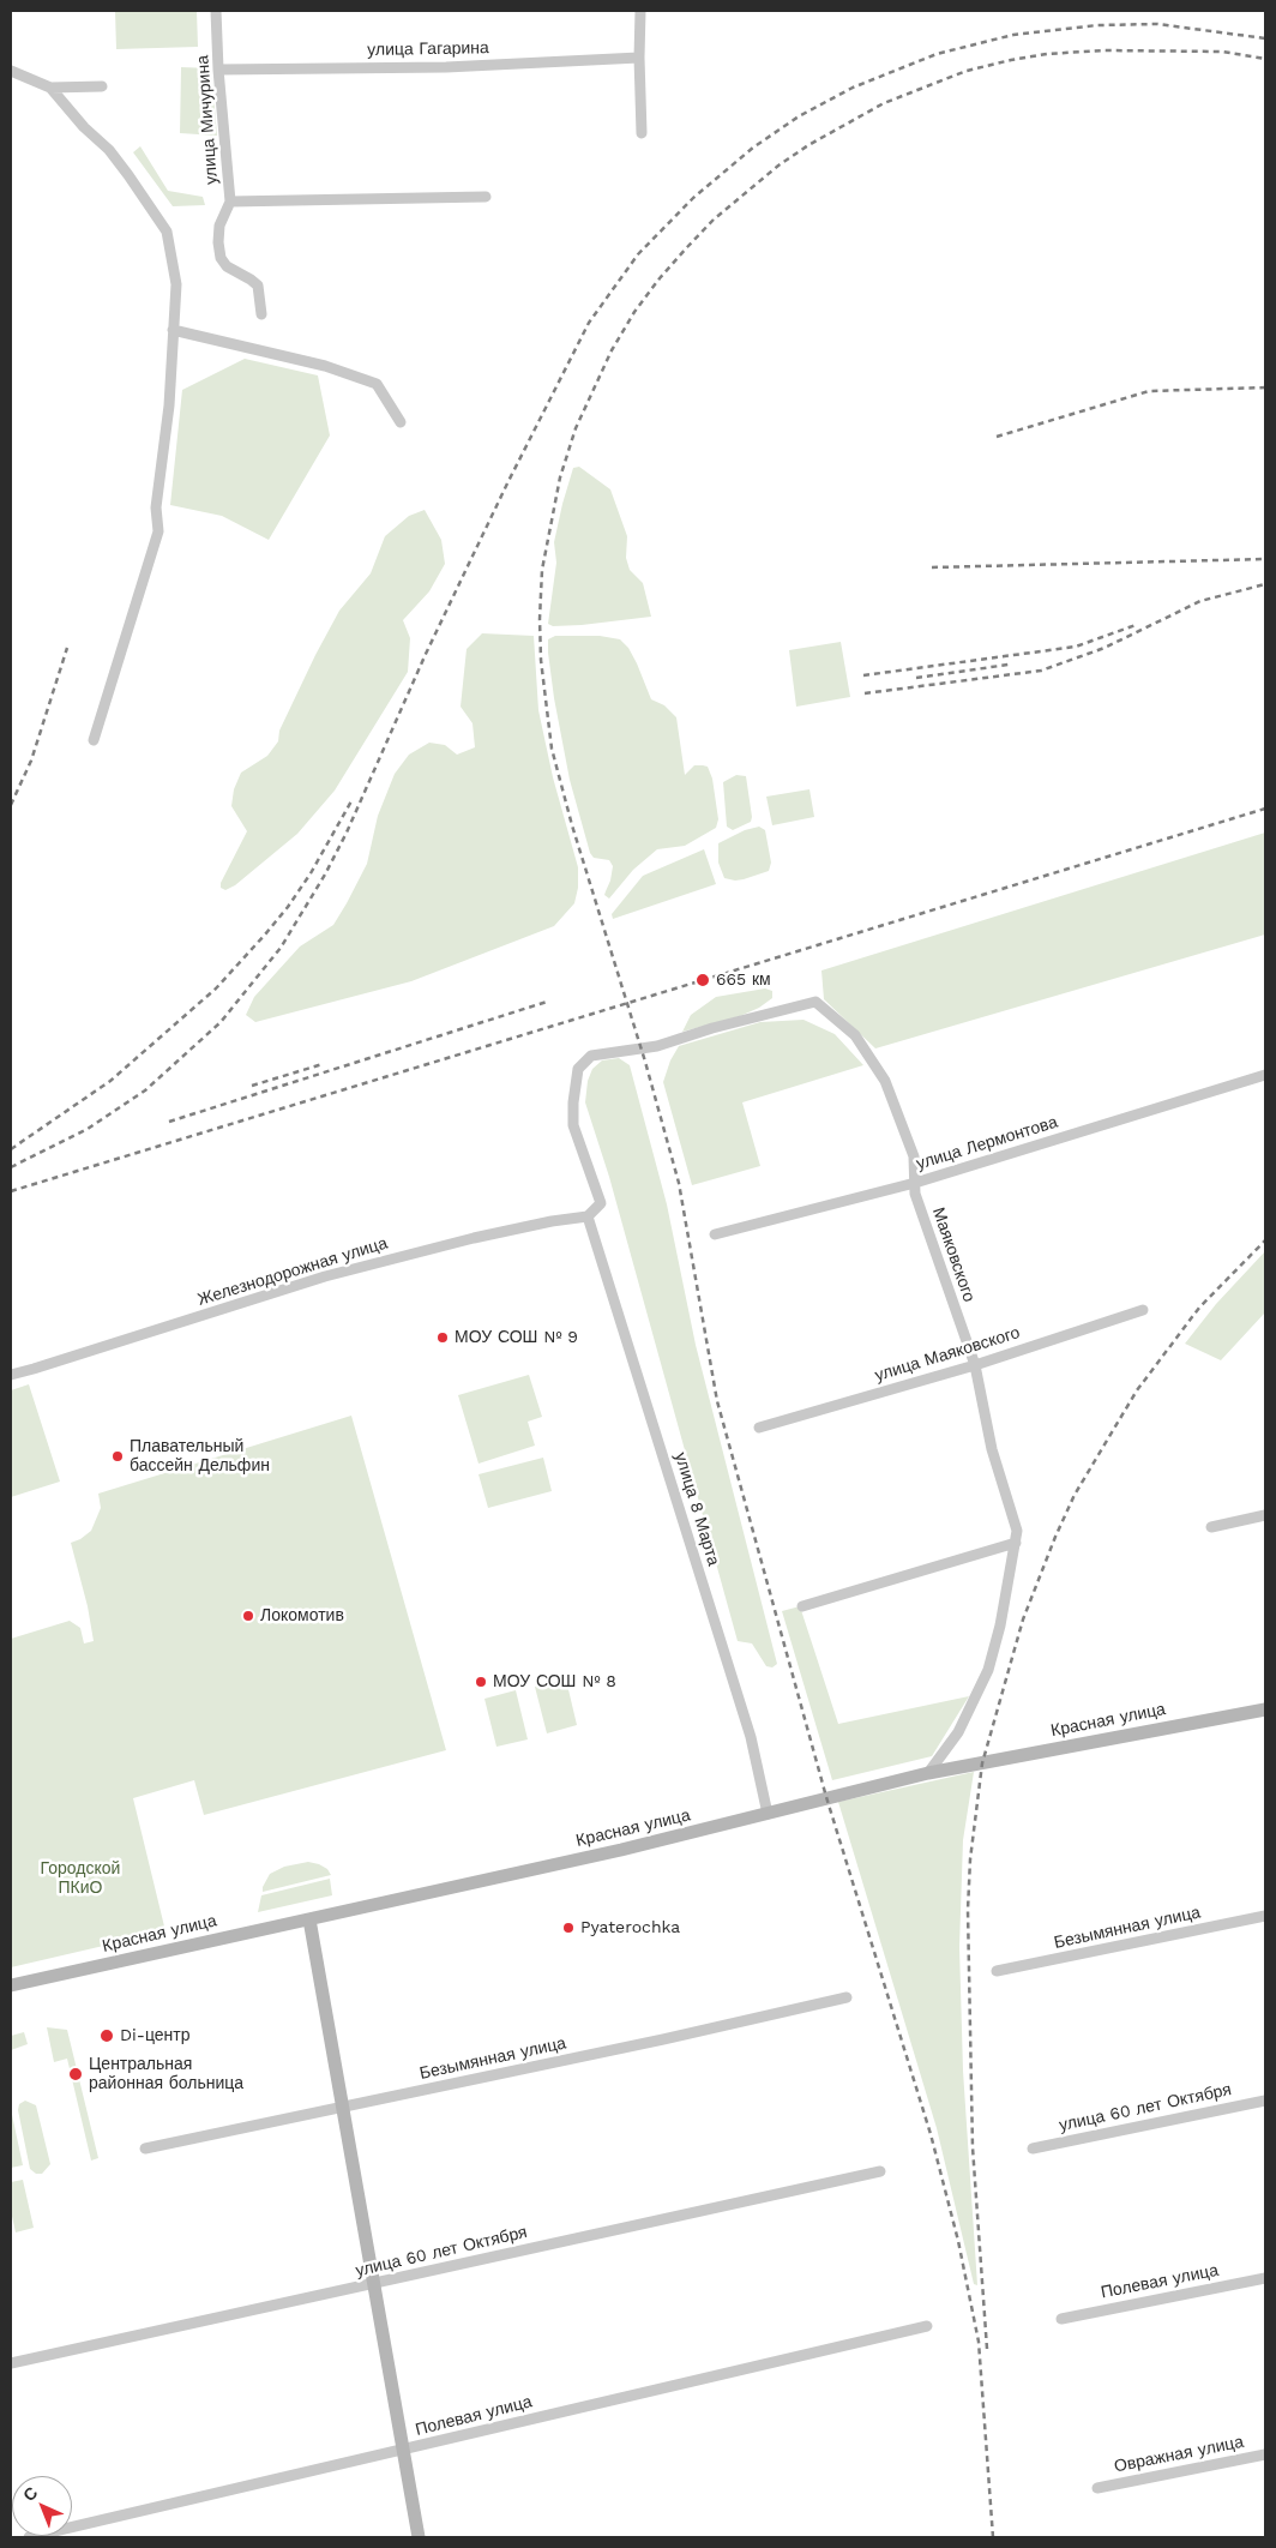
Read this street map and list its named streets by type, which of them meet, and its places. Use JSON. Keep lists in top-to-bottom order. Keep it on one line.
{"streets":{"street":["улица Гагарина","улица Мичурина","улица Лермонтова","Маяковского","Железнодорожная улица","улица Маяковского","улица 8 Марта","Красная улица","Безымянная улица","улица 60 лет Октября","Полевая улица","Овражная улица"]},"crossings":[["улица Гагарина","улица Мичурина"],["улица Лермонтова","Маяковского"],["Маяковского","Железнодорожная улица"],["Маяковского","улица Маяковского"],["Маяковского","улица 8 Марта"],["Маяковского","Красная улица"],["Железнодорожная улица","улица 8 Марта"],["улица 8 Марта","Красная улица"]],"parks":["Городской ПКиО"],"places":["665 км","МОУ СОШ № 9","Плавательный бассейн Дельфин","Локомотив","МОУ СОШ № 8","Pyaterochka","Di-центр","Центральная районная больница"],"north":"top left"}
